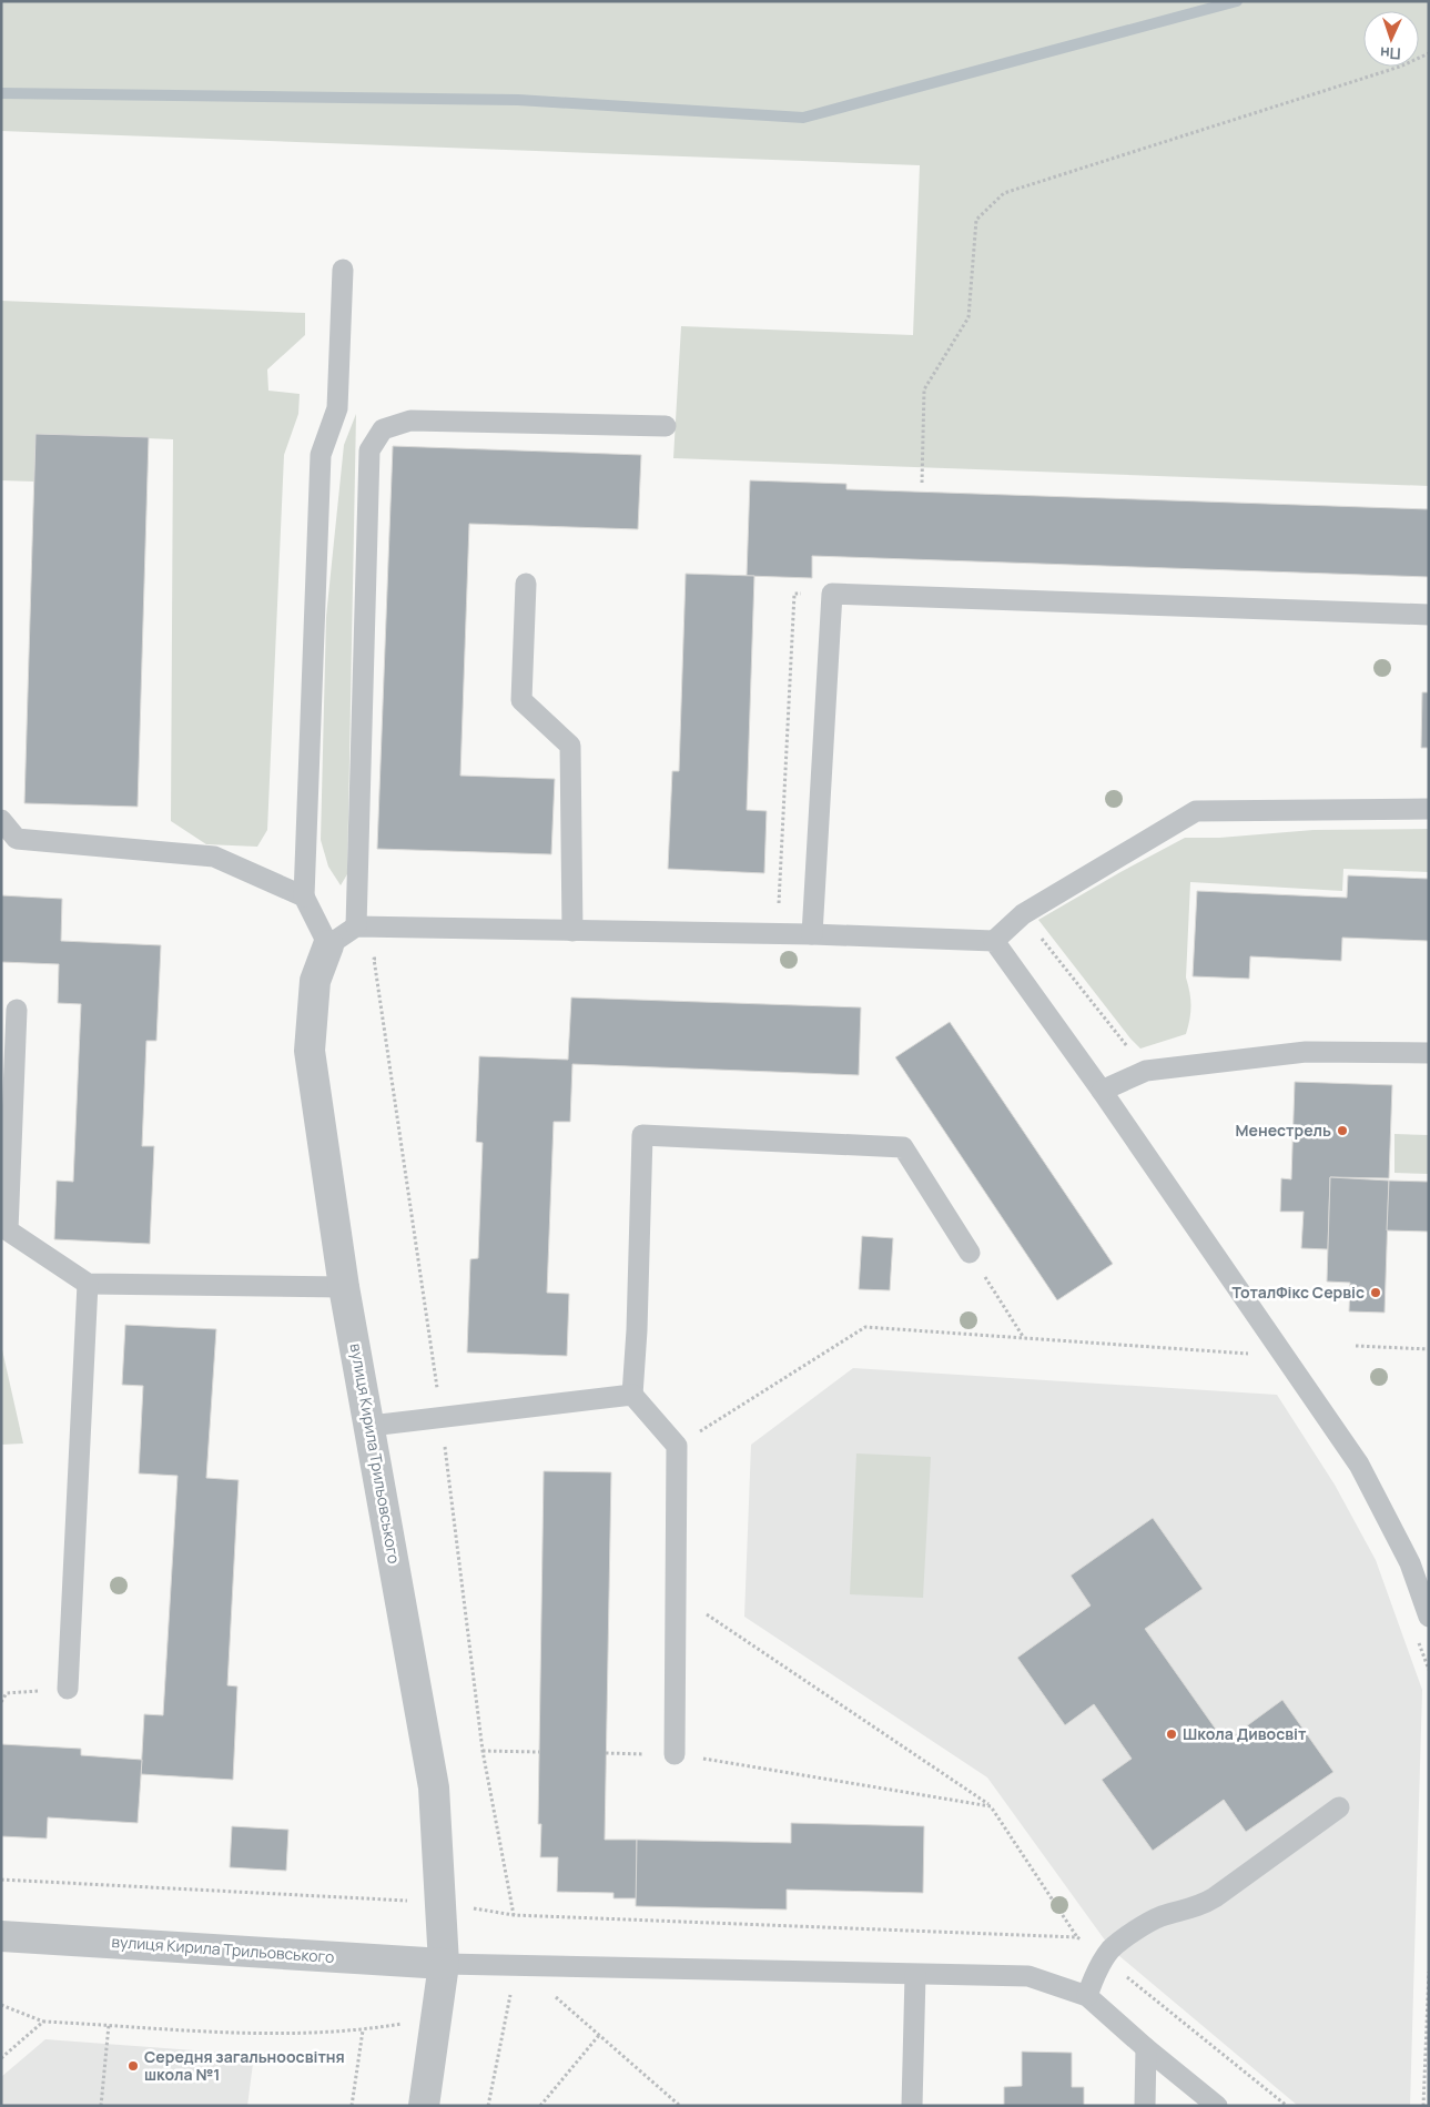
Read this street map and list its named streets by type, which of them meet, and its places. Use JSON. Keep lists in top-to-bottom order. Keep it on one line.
{"streets":{"street":["вулиця Кирила Трильовського"]},"places":["Менестрель","ТоталФікс Сервіс","Школа Дивосвіт","Середня загальноосвітня школа №1"],"north":"bottom"}
